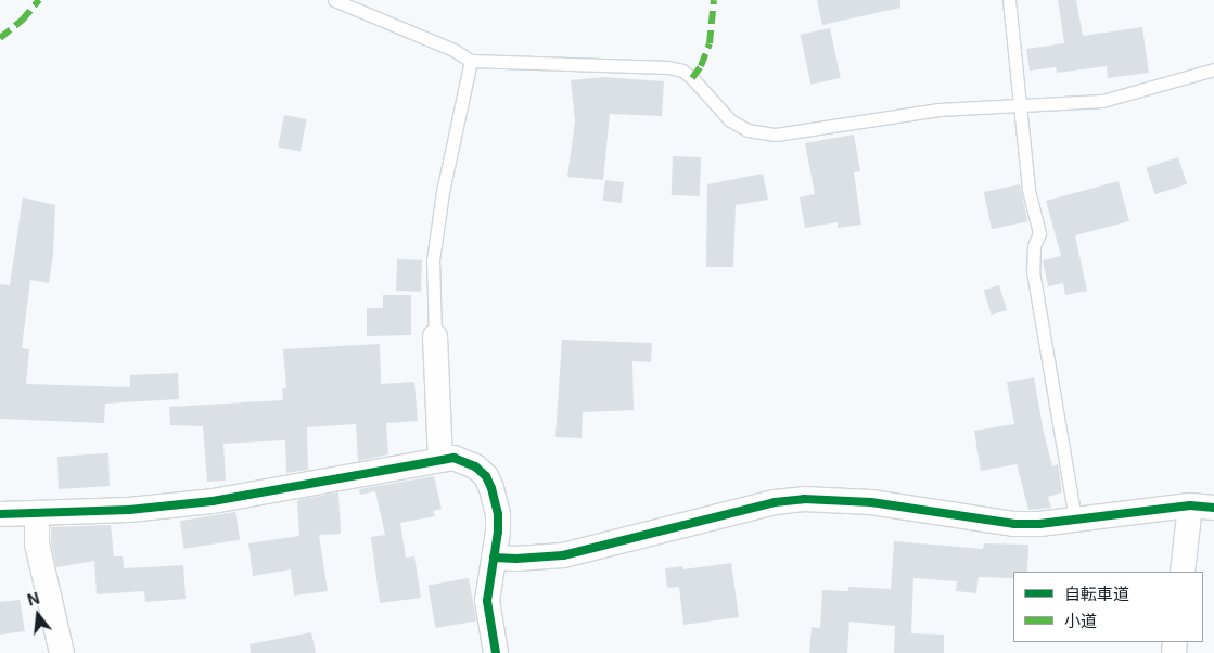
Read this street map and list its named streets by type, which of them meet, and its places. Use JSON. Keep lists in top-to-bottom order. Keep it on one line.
{"legend":["自転車道","小道"],"north":"top"}
